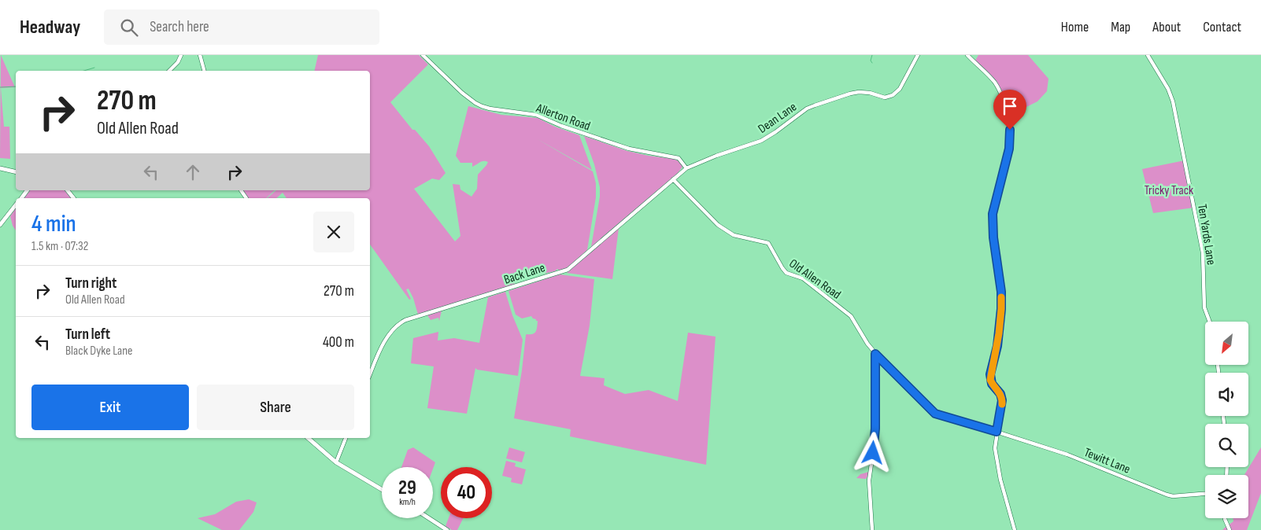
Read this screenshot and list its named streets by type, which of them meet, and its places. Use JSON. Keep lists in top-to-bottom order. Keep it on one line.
{"streets":{"street":["Allerton Road","Dean Lane","Ten Yards Lane","Back Lane","Old Allen Road","Tewitt Lane"]},"crossings":[["Allerton Road","Dean Lane"],["Allerton Road","Back Lane"],["Dean Lane","Back Lane"],["Back Lane","Old Allen Road"],["Old Allen Road","Tewitt Lane"]],"parks":["Tricky Track"],"north":"bottom left","page":{"header":"Headway","search":"Search here","nav":["Home","Map","About","Contact"],"turn":["270 m","Old Allen Road"],"heading":["4 min","1.5 km · 07:32"],"list":[{"name":"Turn right","note":"Old Allen Road","value":"270 m"},{"name":"Turn left","note":"Black Dyke Lane","value":"400 m"}],"buttons":["Exit","Share"],"speed":"29 km/h","limit":"40"}}
